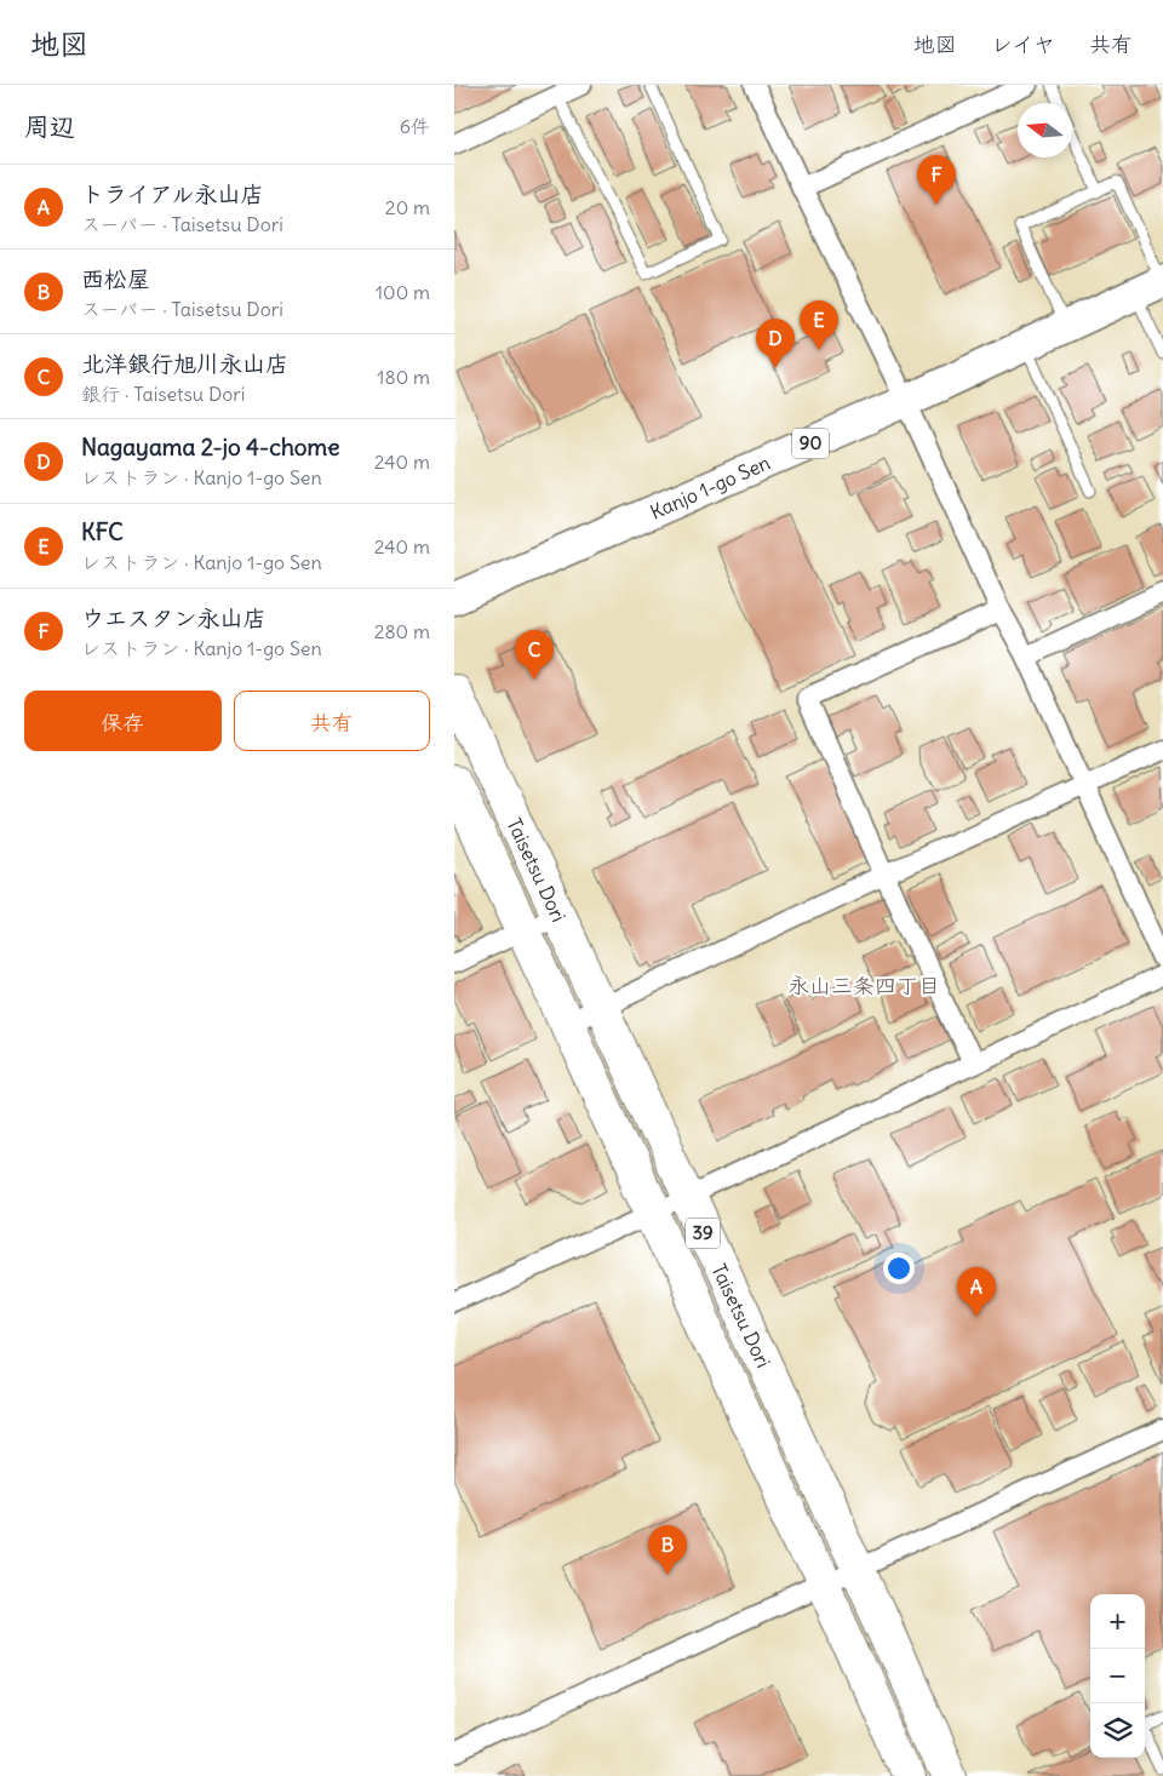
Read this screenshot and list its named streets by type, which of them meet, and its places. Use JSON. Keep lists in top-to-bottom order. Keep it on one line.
{"streets":{"highway":["Taisetsu Dori","39"],"main road":["90","Kanjo 1-go Sen"]},"districts":["永山三条四丁目"],"north":"left","page":{"header":"地図","nav":["地図","レイヤ","共有"],"heading":["周辺","6件"],"pins":["F","E","D","C","A","B"],"list":[{"mark":"A","name":"トライアル永山店","note":"スーパー · Taisetsu Dori","value":"20 m"},{"mark":"B","name":"西松屋","note":"スーパー · Taisetsu Dori","value":"100 m"},{"mark":"C","name":"北洋銀行旭川永山店","note":"銀行 · Taisetsu Dori","value":"180 m"},{"mark":"D","name":"Nagayama 2-jo 4-chome","note":"レストラン · Kanjo 1-go Sen","value":"240 m"},{"mark":"E","name":"KFC","note":"レストラン · Kanjo 1-go Sen","value":"240 m"},{"mark":"F","name":"ウエスタン永山店","note":"レストラン · Kanjo 1-go Sen","value":"280 m"}],"buttons":["保存","共有"],"map_buttons":["+","−"]}}
